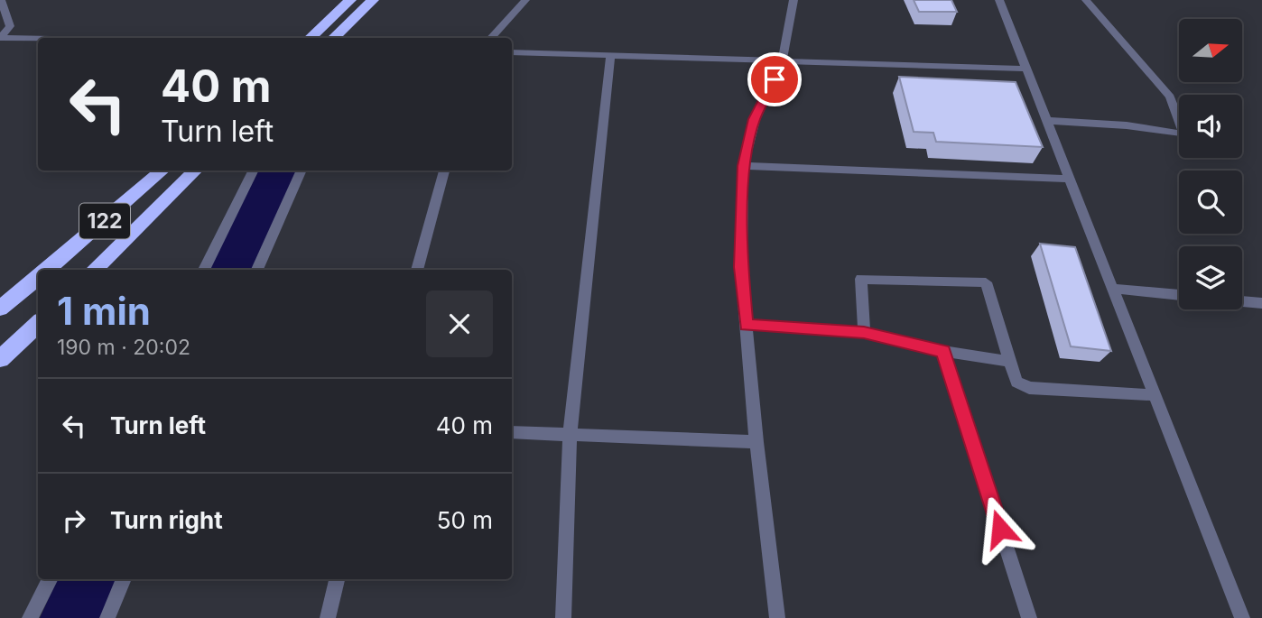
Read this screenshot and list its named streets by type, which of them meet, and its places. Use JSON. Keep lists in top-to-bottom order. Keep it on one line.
{"streets":{"highway":["122"]},"north":"right","page":{"turn":["40 m","Turn left"],"heading":["1 min","190 m · 20:02"],"list":[{"name":"Turn left","value":"40 m"},{"name":"Turn right","value":"50 m"}]}}
